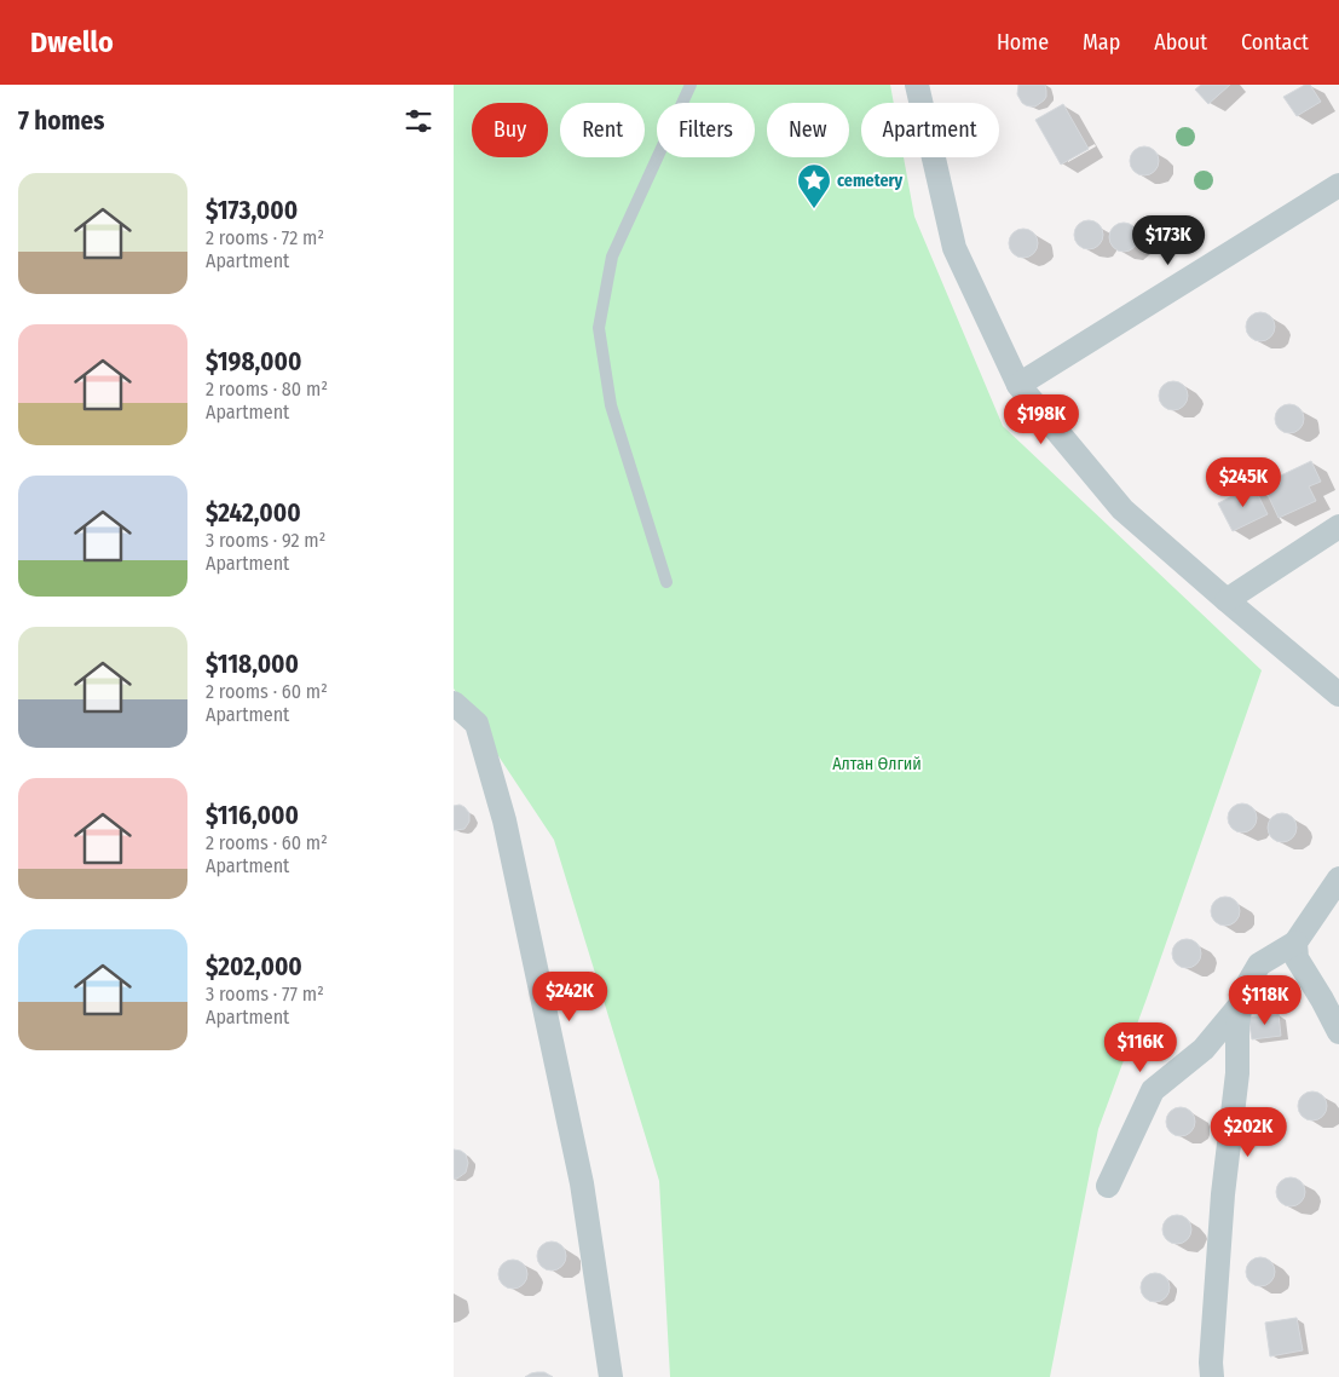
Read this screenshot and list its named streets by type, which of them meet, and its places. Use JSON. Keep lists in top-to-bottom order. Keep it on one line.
{"parks":["Алтан Өлгий"],"places":{"place":["cemetery"]},"page":{"header":"Dwello","nav":["Home","Map","About","Contact"],"heading":"7 homes","chip":["Buy","Rent","Filters","New","Apartment"],"list":[{"name":"$173,000","note":"2 rooms · 72 m² · Apartment"},{"name":"$198,000","note":"2 rooms · 80 m² · Apartment"},{"name":"$242,000","note":"3 rooms · 92 m² · Apartment"},{"name":"$118,000","note":"2 rooms · 60 m² · Apartment"},{"name":"$116,000","note":"2 rooms · 60 m² · Apartment"},{"name":"$202,000","note":"3 rooms · 77 m² · Apartment"}],"price":["$173K","$198K","$245K","$242K","$118K","$116K","$202K"]}}
